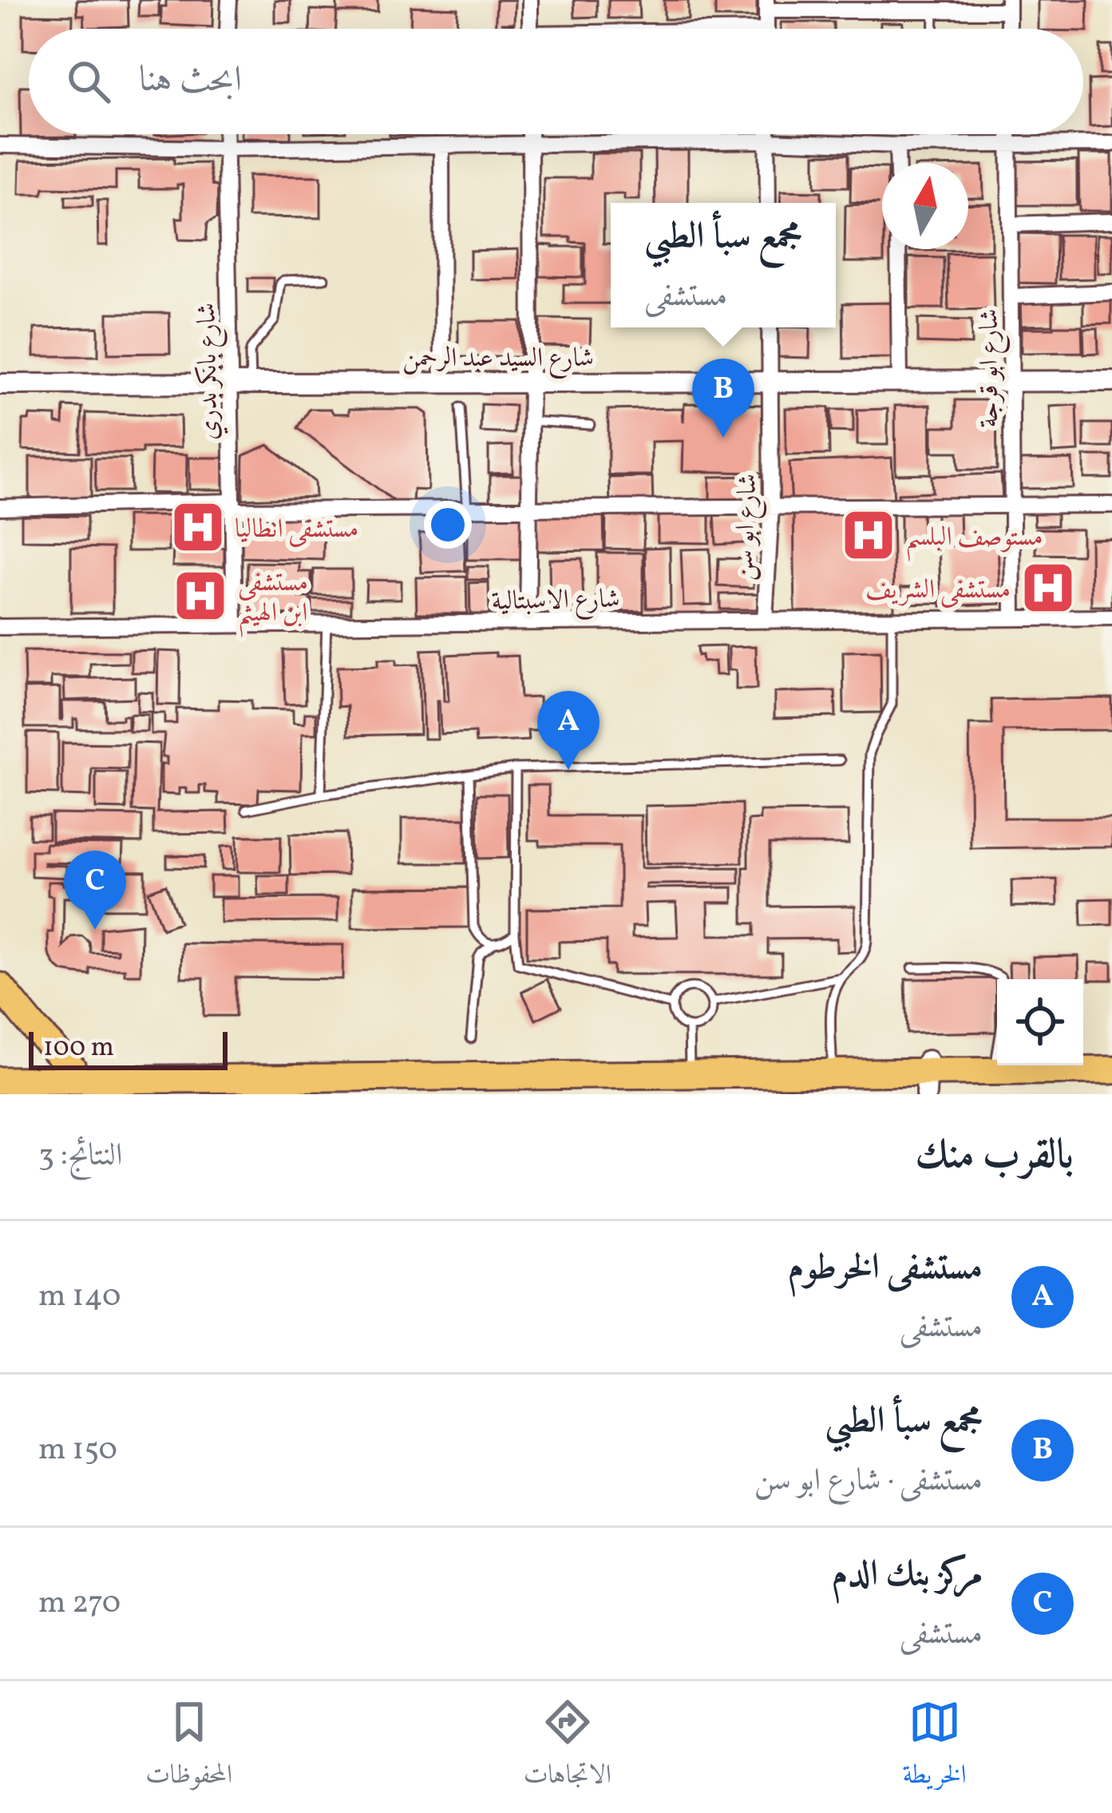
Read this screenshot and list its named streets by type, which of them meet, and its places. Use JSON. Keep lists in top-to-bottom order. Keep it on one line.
{"streets":{"street":["شارع السيد عبد الرحمن","شارع ابو قرجة","شارع بابكر بدري","شارع ابو سن","شارع الاسبتالية"]},"crossings":[["شارع السيد عبد الرحمن","شارع ابو قرجة"],["شارع السيد عبد الرحمن","شارع بابكر بدري"],["شارع السيد عبد الرحمن","شارع ابو سن"],["شارع ابو قرجة","شارع الاسبتالية"],["شارع بابكر بدري","شارع الاسبتالية"],["شارع ابو سن","شارع الاسبتالية"]],"places":{"hospital":["مستشفى انطاليا","مستوصف البلسم","مستشفى الشريف","مستشفى ابن الهيثم"]},"scale_bar":"100 m","north":"top","page":{"search":"ابحث هنا","popup":["مجمع سبأ الطبي","مستشفى"],"pins":["B","A","C"],"scale":"100 m","heading":["بالقرب منك","النتائج: 3"],"list":[{"mark":"A","name":"مستشفى الخرطوم","note":"مستشفى","value":"140 m"},{"mark":"B","name":"مجمع سبأ الطبي","note":"مستشفى · شارع ابو سن","value":"150 m"},{"mark":"C","name":"مركز بنك الدم","note":"مستشفى","value":"270 m"}],"nav":["الخريطة","الاتجاهات","المحفوظات"]}}
